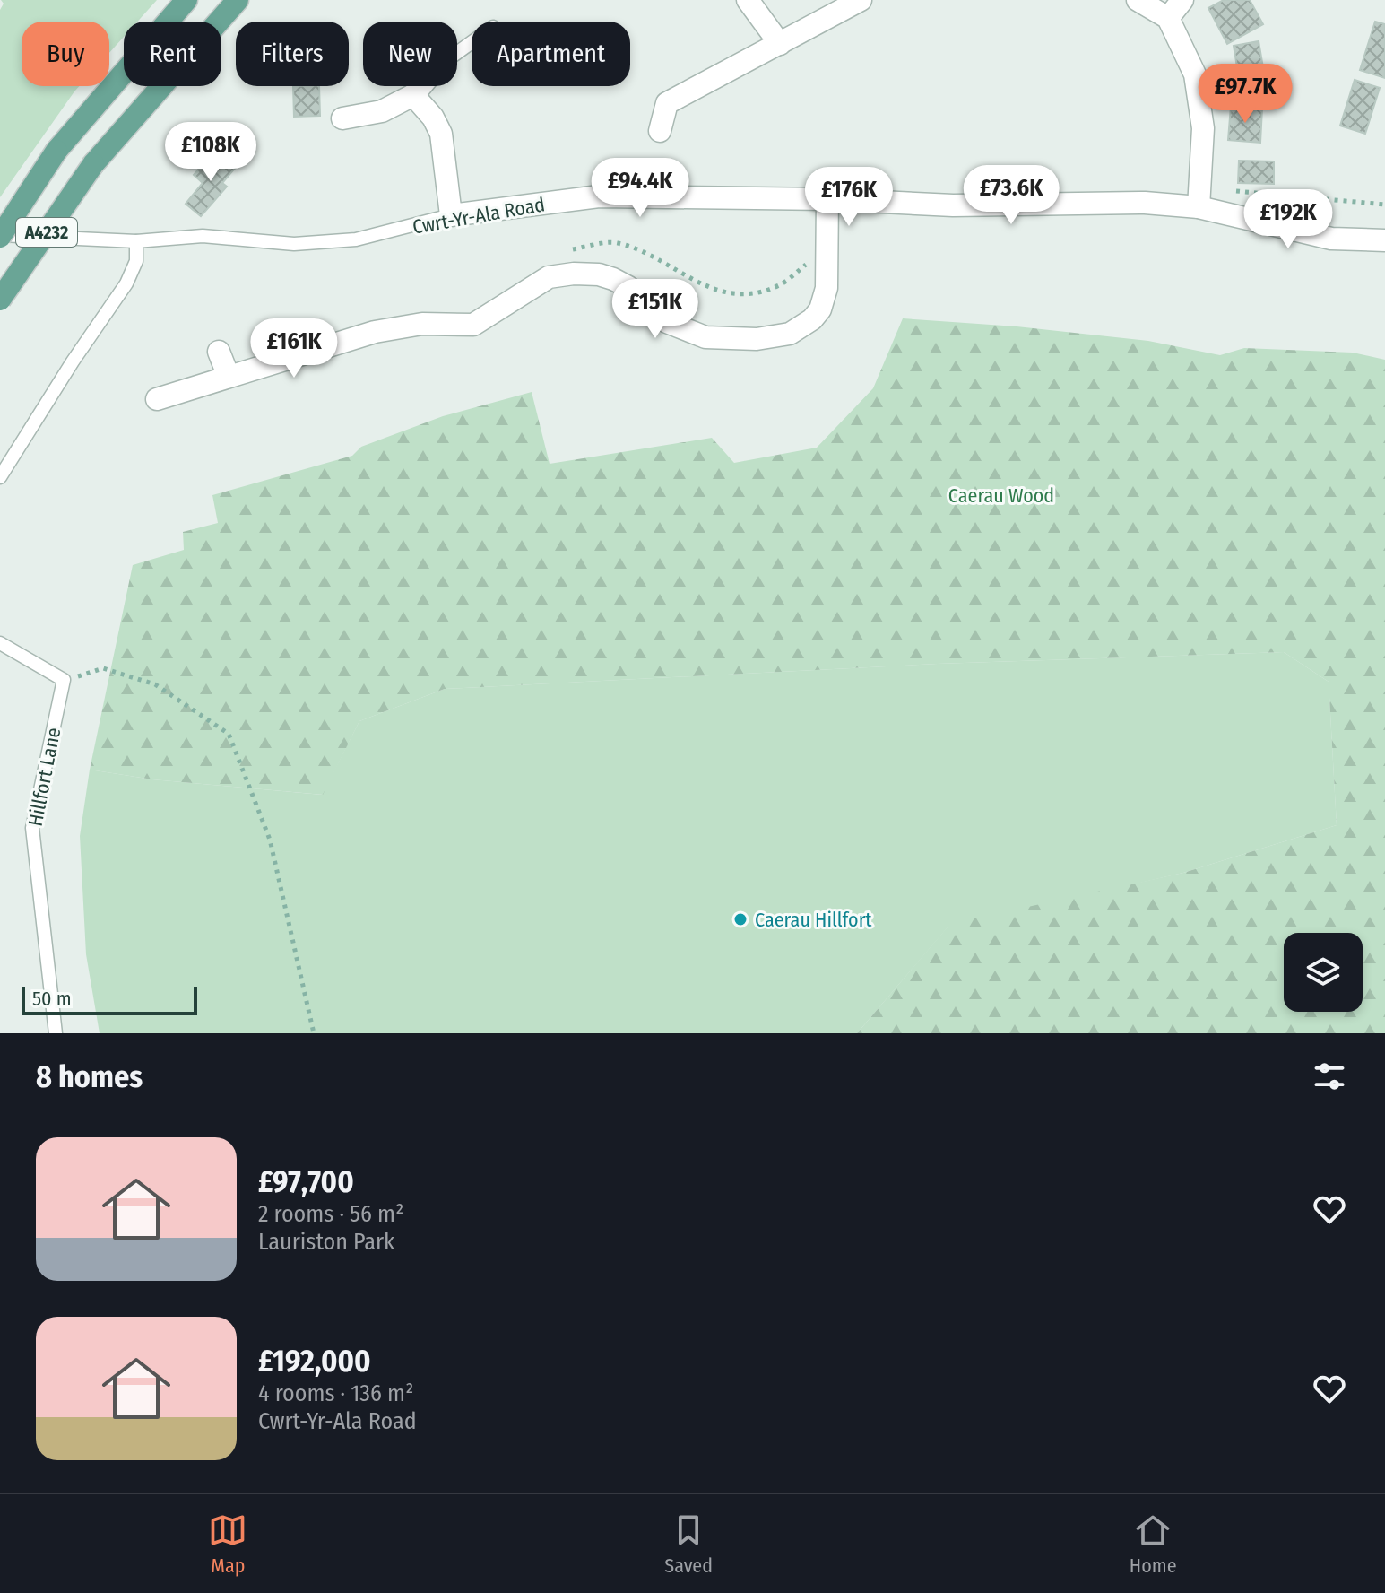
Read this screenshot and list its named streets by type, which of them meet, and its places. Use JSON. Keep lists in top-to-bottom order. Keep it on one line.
{"streets":{"main road":["A4232"],"street":["Cwrt-Yr-Ala Road"],"lane":["Hillfort Lane"]},"crossings":[["Cwrt-Yr-Ala Road","A4232"]],"parks":["Caerau Wood"],"places":["Caerau Hillfort"],"scale_bar":"50 m","page":{"chip":["Buy","Rent","Filters","New","Apartment"],"price":["£97.7K","£108K","£94.4K","£73.6K","£176K","£192K","£151K","£161K"],"scale":"50 m","heading":"8 homes","list":[{"name":"£97,700","note":"2 rooms · 56 m² · Lauriston Park"},{"name":"£192,000","note":"4 rooms · 136 m² · Cwrt-Yr-Ala Road"}],"tabs":["Map","Saved","Home"]}}
